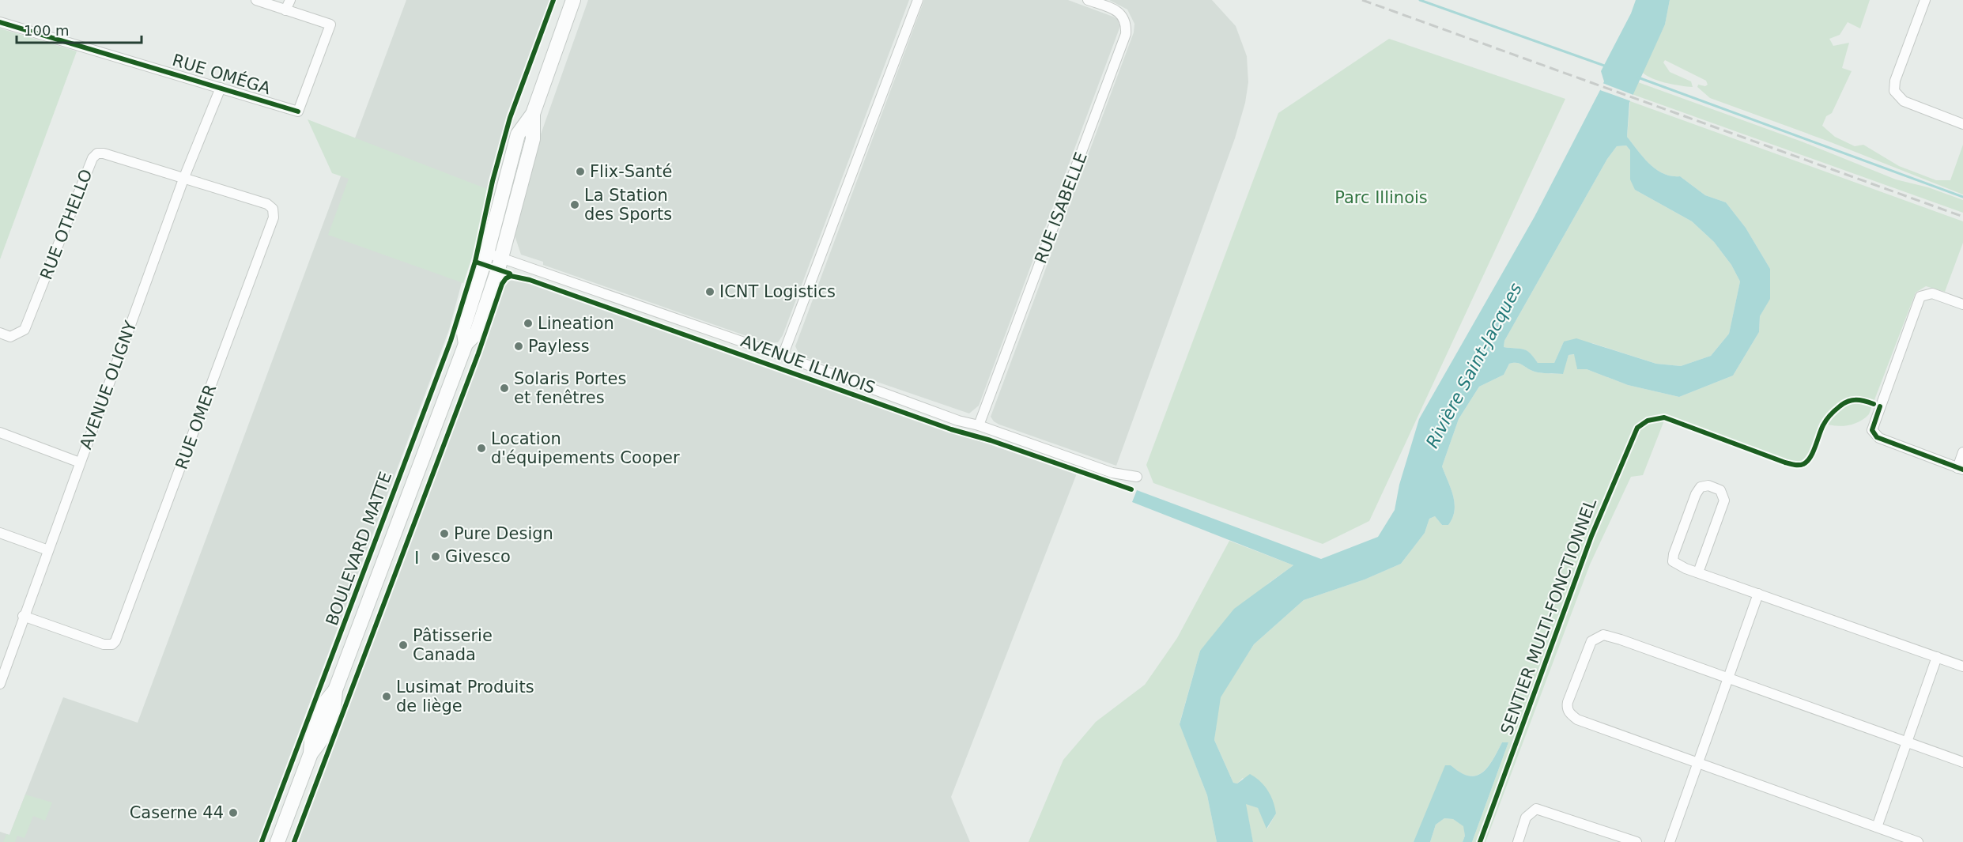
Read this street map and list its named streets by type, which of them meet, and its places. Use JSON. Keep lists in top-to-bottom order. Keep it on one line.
{"streets":{"main road":["BOULEVARD MATTE"],"street":["RUE OMÉGA","RUE ISABELLE","RUE OTHELLO","AVENUE ILLINOIS","AVENUE OLIGNY","RUE OMER"],"cycle path":["SENTIER MULTI-FONCTIONNEL"]},"crossings":[["RUE OMÉGA","AVENUE OLIGNY"],["RUE ISABELLE","AVENUE ILLINOIS"],["RUE OTHELLO","AVENUE OLIGNY"],["RUE OTHELLO","RUE OMER"],["AVENUE ILLINOIS","BOULEVARD MATTE"],["AVENUE OLIGNY","RUE OMER"]],"districts":["I"],"water":["Rivière Saint-Jacques"],"parks":["Parc Illinois"],"places":["Flix-Santé","La Station des Sports","ICNT Logistics","Lineation","Payless","Solaris Portes et fenêtres","Location d'équipements Cooper","Pure Design","Givesco","Pâtisserie Canada","Lusimat Produits de liège","Caserne 44"],"scale_bar":"100 m"}
